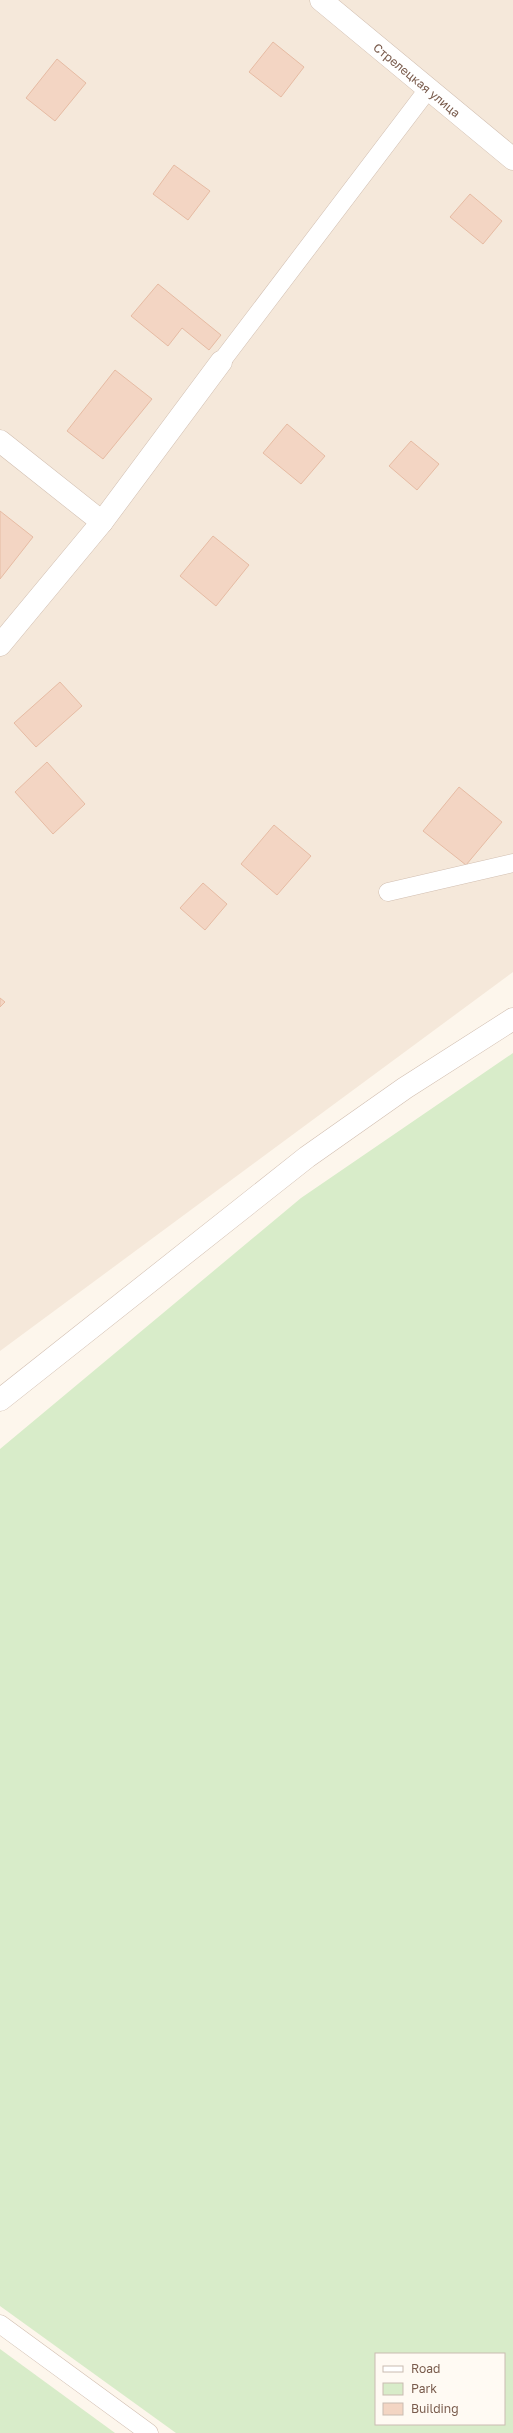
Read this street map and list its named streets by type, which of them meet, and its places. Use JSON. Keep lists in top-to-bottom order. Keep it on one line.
{"streets":{"street":["Стрелецкая улица"]},"legend":["Road","Park","Building"]}
